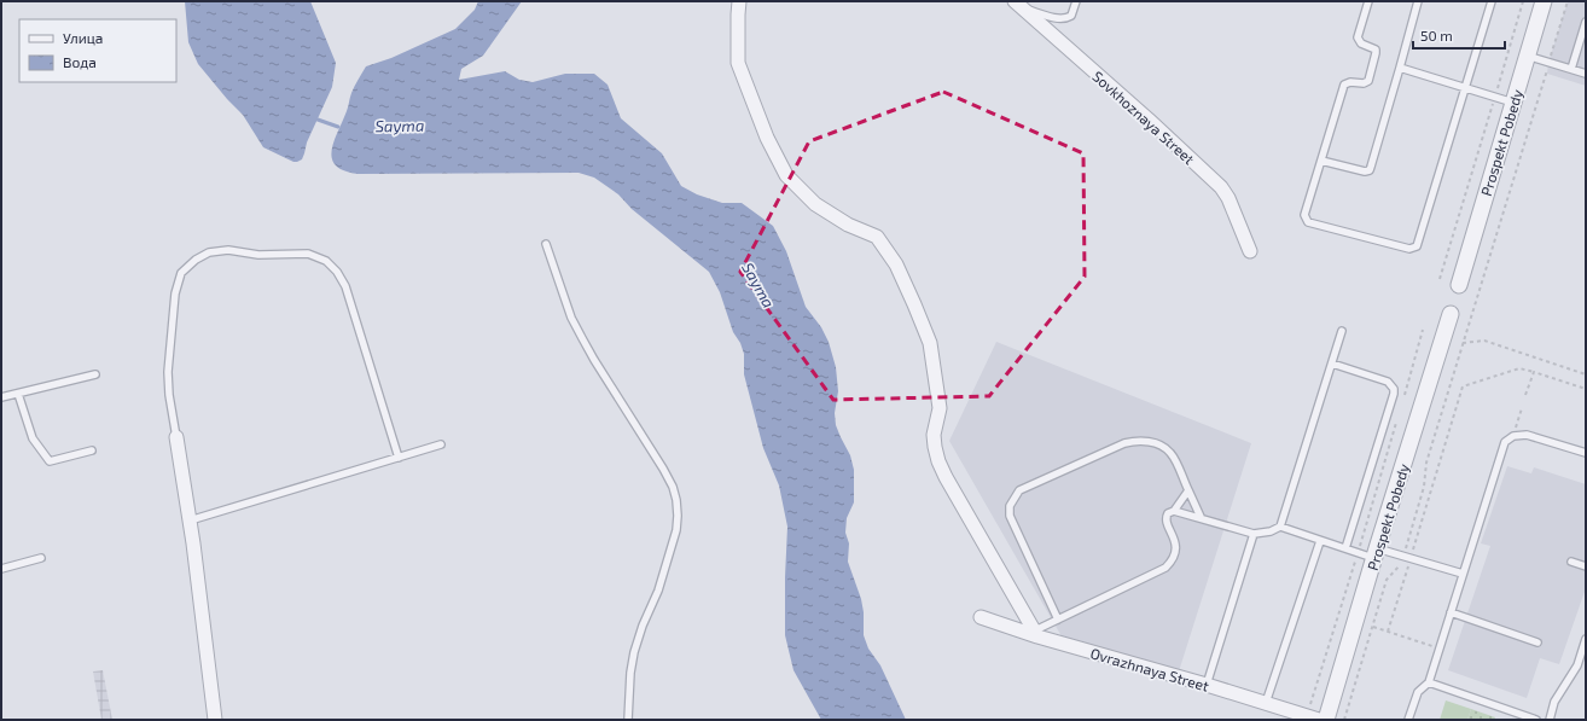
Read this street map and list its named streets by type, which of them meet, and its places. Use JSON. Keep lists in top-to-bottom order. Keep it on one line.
{"streets":{"street":["Sovkhoznaya Street","Prospekt Pobedy","Ovrazhnaya Street"]},"water":["Sayma"],"legend":["Улица","Вода"],"scale_bar":"50 m"}
